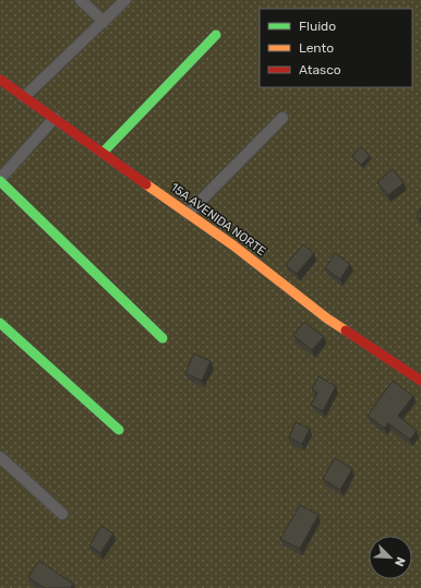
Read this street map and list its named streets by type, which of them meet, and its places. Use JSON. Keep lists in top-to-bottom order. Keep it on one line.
{"streets":{"street":["15A AVENIDA NORTE"]},"legend":["Fluido","Lento","Atasco"],"north":"bottom right"}
